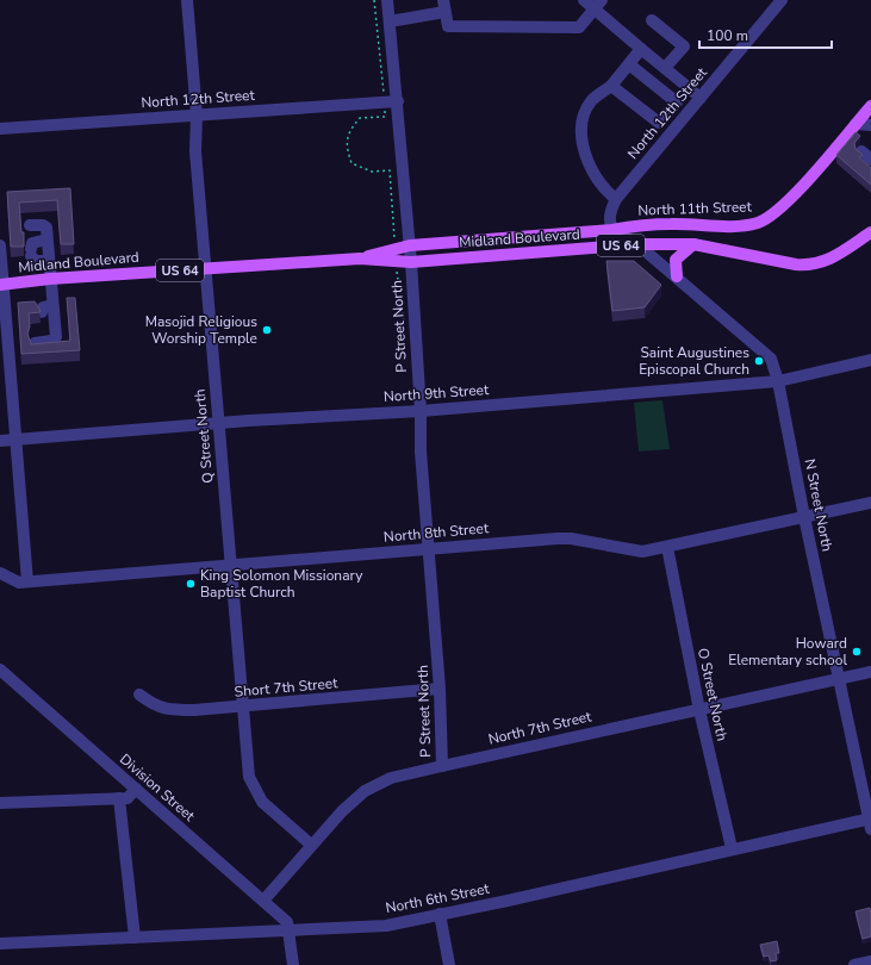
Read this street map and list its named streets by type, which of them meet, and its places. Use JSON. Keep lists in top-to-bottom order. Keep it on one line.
{"streets":{"main road":["North 11th Street","Midland Boulevard","US 64"],"street":["North 12th Street","P Street North","North 9th Street","Q Street North","N Street North","North 8th Street","Short 7th Street","O Street North","North 7th Street","Division Street","North 6th Street"]},"crossings":[["North 12th Street","North 11th Street"],["North 12th Street","Midland Boulevard"],["North 12th Street","P Street North"],["North 12th Street","Q Street North"],["North 12th Street","N Street North"],["North 11th Street","Midland Boulevard"],["North 11th Street","N Street North"],["Midland Boulevard","P Street North"],["Midland Boulevard","Q Street North"],["Midland Boulevard","N Street North"],["P Street North","North 9th Street"],["P Street North","North 8th Street"],["P Street North","Short 7th Street"],["P Street North","North 7th Street"],["North 9th Street","Q Street North"],["North 9th Street","N Street North"],["Q Street North","North 8th Street"],["Q Street North","Short 7th Street"],["Q Street North","North 7th Street"],["N Street North","North 8th Street"],["N Street North","North 7th Street"],["N Street North","North 6th Street"],["North 8th Street","O Street North"],["O Street North","North 7th Street"],["O Street North","North 6th Street"],["North 7th Street","Division Street"],["Division Street","North 6th Street"]],"places":["Masojid Religious Worship Temple","Saint Augustines Episcopal Church","King Solomon Missionary Baptist Church","Howard Elementary school"],"scale_bar":"100 m"}
